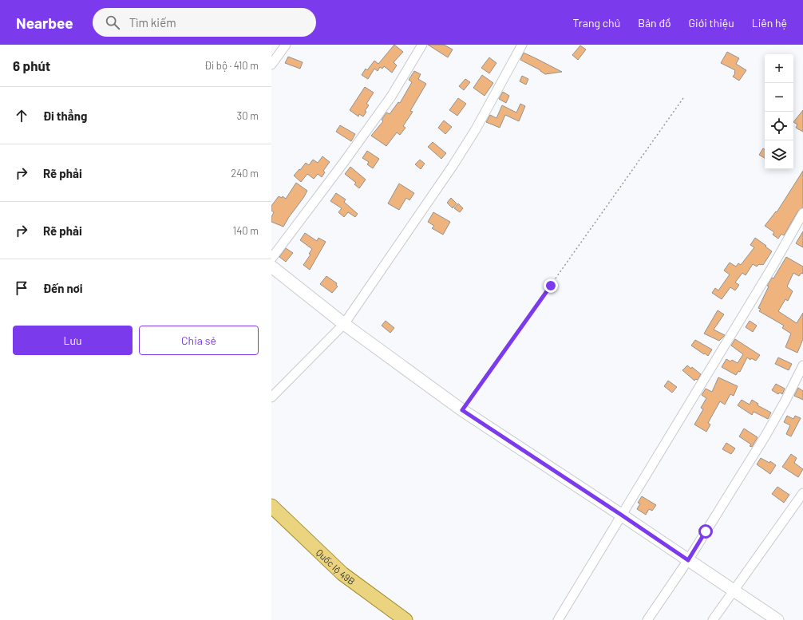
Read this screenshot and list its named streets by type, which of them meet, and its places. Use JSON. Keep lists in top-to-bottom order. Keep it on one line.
{"streets":{"main road":["Quốc lộ 49B"]},"page":{"header":"Nearbee","search":"Tìm kiếm","nav":["Trang chủ","Bản đồ","Giới thiệu","Liên hệ"],"heading":["6 phút","Đi bộ · 410 m"],"map_buttons":["+","−"],"list":[["Đi thẳng","30 m"],["Rẽ phải","240 m"],["Rẽ phải","140 m"],"Đến nơi"],"buttons":["Lưu","Chia sẻ"]}}
